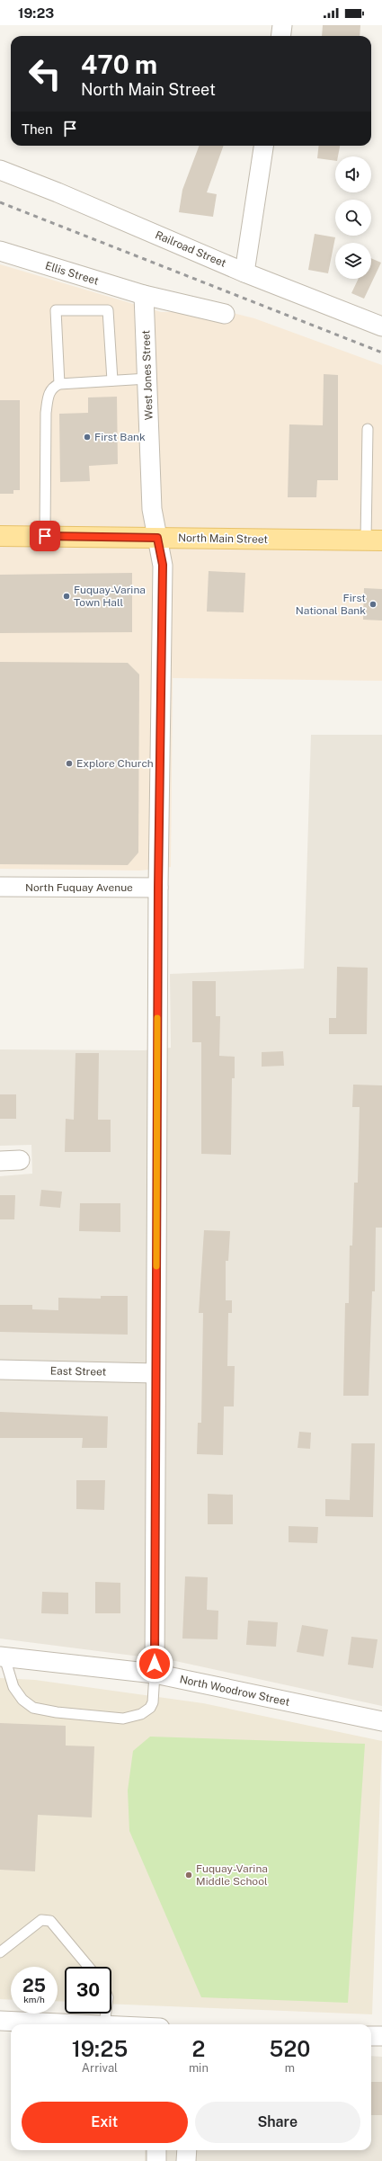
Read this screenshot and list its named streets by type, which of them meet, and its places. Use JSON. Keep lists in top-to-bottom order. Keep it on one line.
{"streets":{"main road":["North Main Street"],"street":["Railroad Street","Ellis Street","West Jones Street","North Fuquay Avenue","East Street","North Woodrow Street"]},"crossings":[["Ellis Street","West Jones Street"],["West Jones Street","North Main Street"],["West Jones Street","North Fuquay Avenue"],["West Jones Street","East Street"],["West Jones Street","North Woodrow Street"]],"places":["First Bank","Fuquay-Varina Town Hall","First National Bank","Explore Church","Fuquay-Varina Middle School"],"page":{"status":"19:23","turn":["470 m","North Main Street"],"then":"Then","speed":"25 km/h","limit":"30","eta":["19:25","Arrival","2","min","520","m"],"buttons":["Exit","Share"]}}
